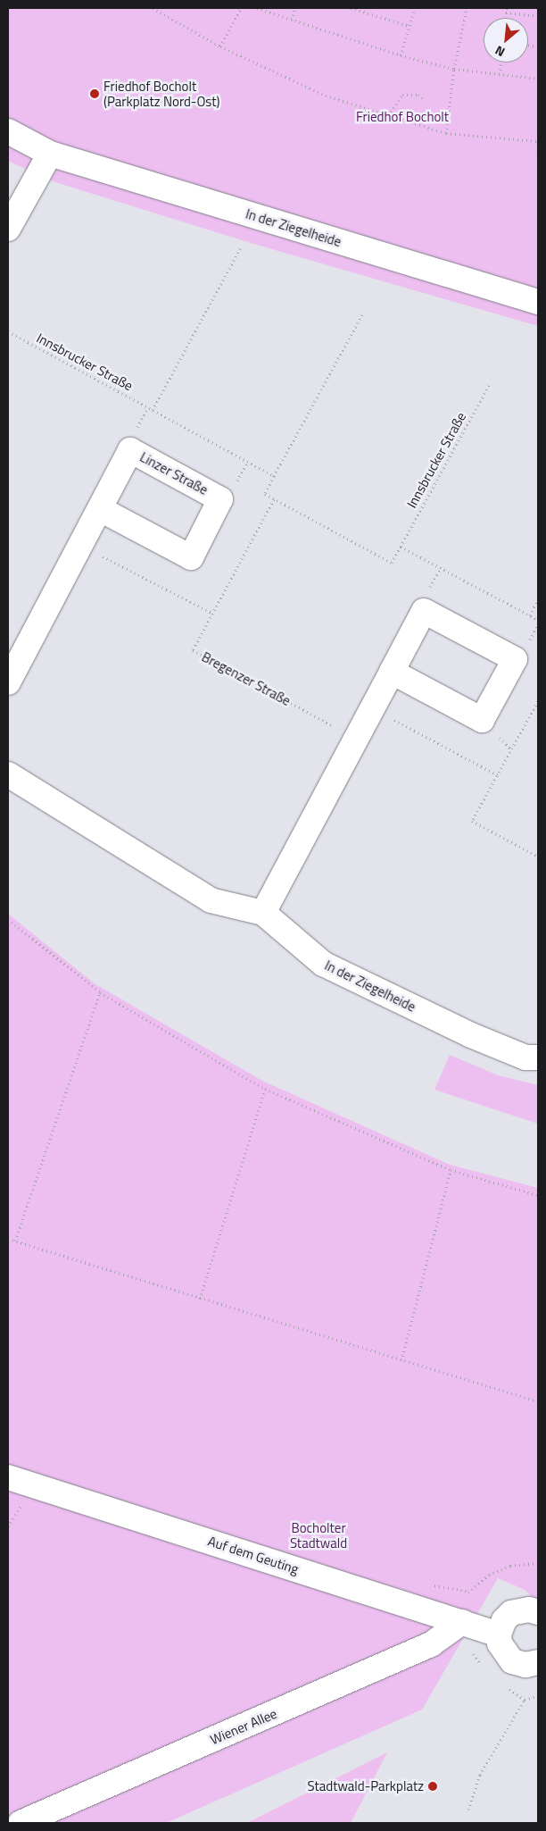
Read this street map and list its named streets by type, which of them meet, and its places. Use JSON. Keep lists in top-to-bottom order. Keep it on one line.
{"streets":{"street":["In der Ziegelheide","Linzer Straße","Auf dem Geuting","Wiener Allee"],"path":["Innsbrucker Straße","Bregenzer Straße"]},"crossings":[["Innsbrucker Straße","Bregenzer Straße"],["Auf dem Geuting","Wiener Allee"]],"parks":["Friedhof Bocholt","Bocholter Stadtwald"],"places":["Friedhof Bocholt (Parkplatz Nord-Ost)","Stadtwald-Parkplatz"],"north":"bottom left"}
